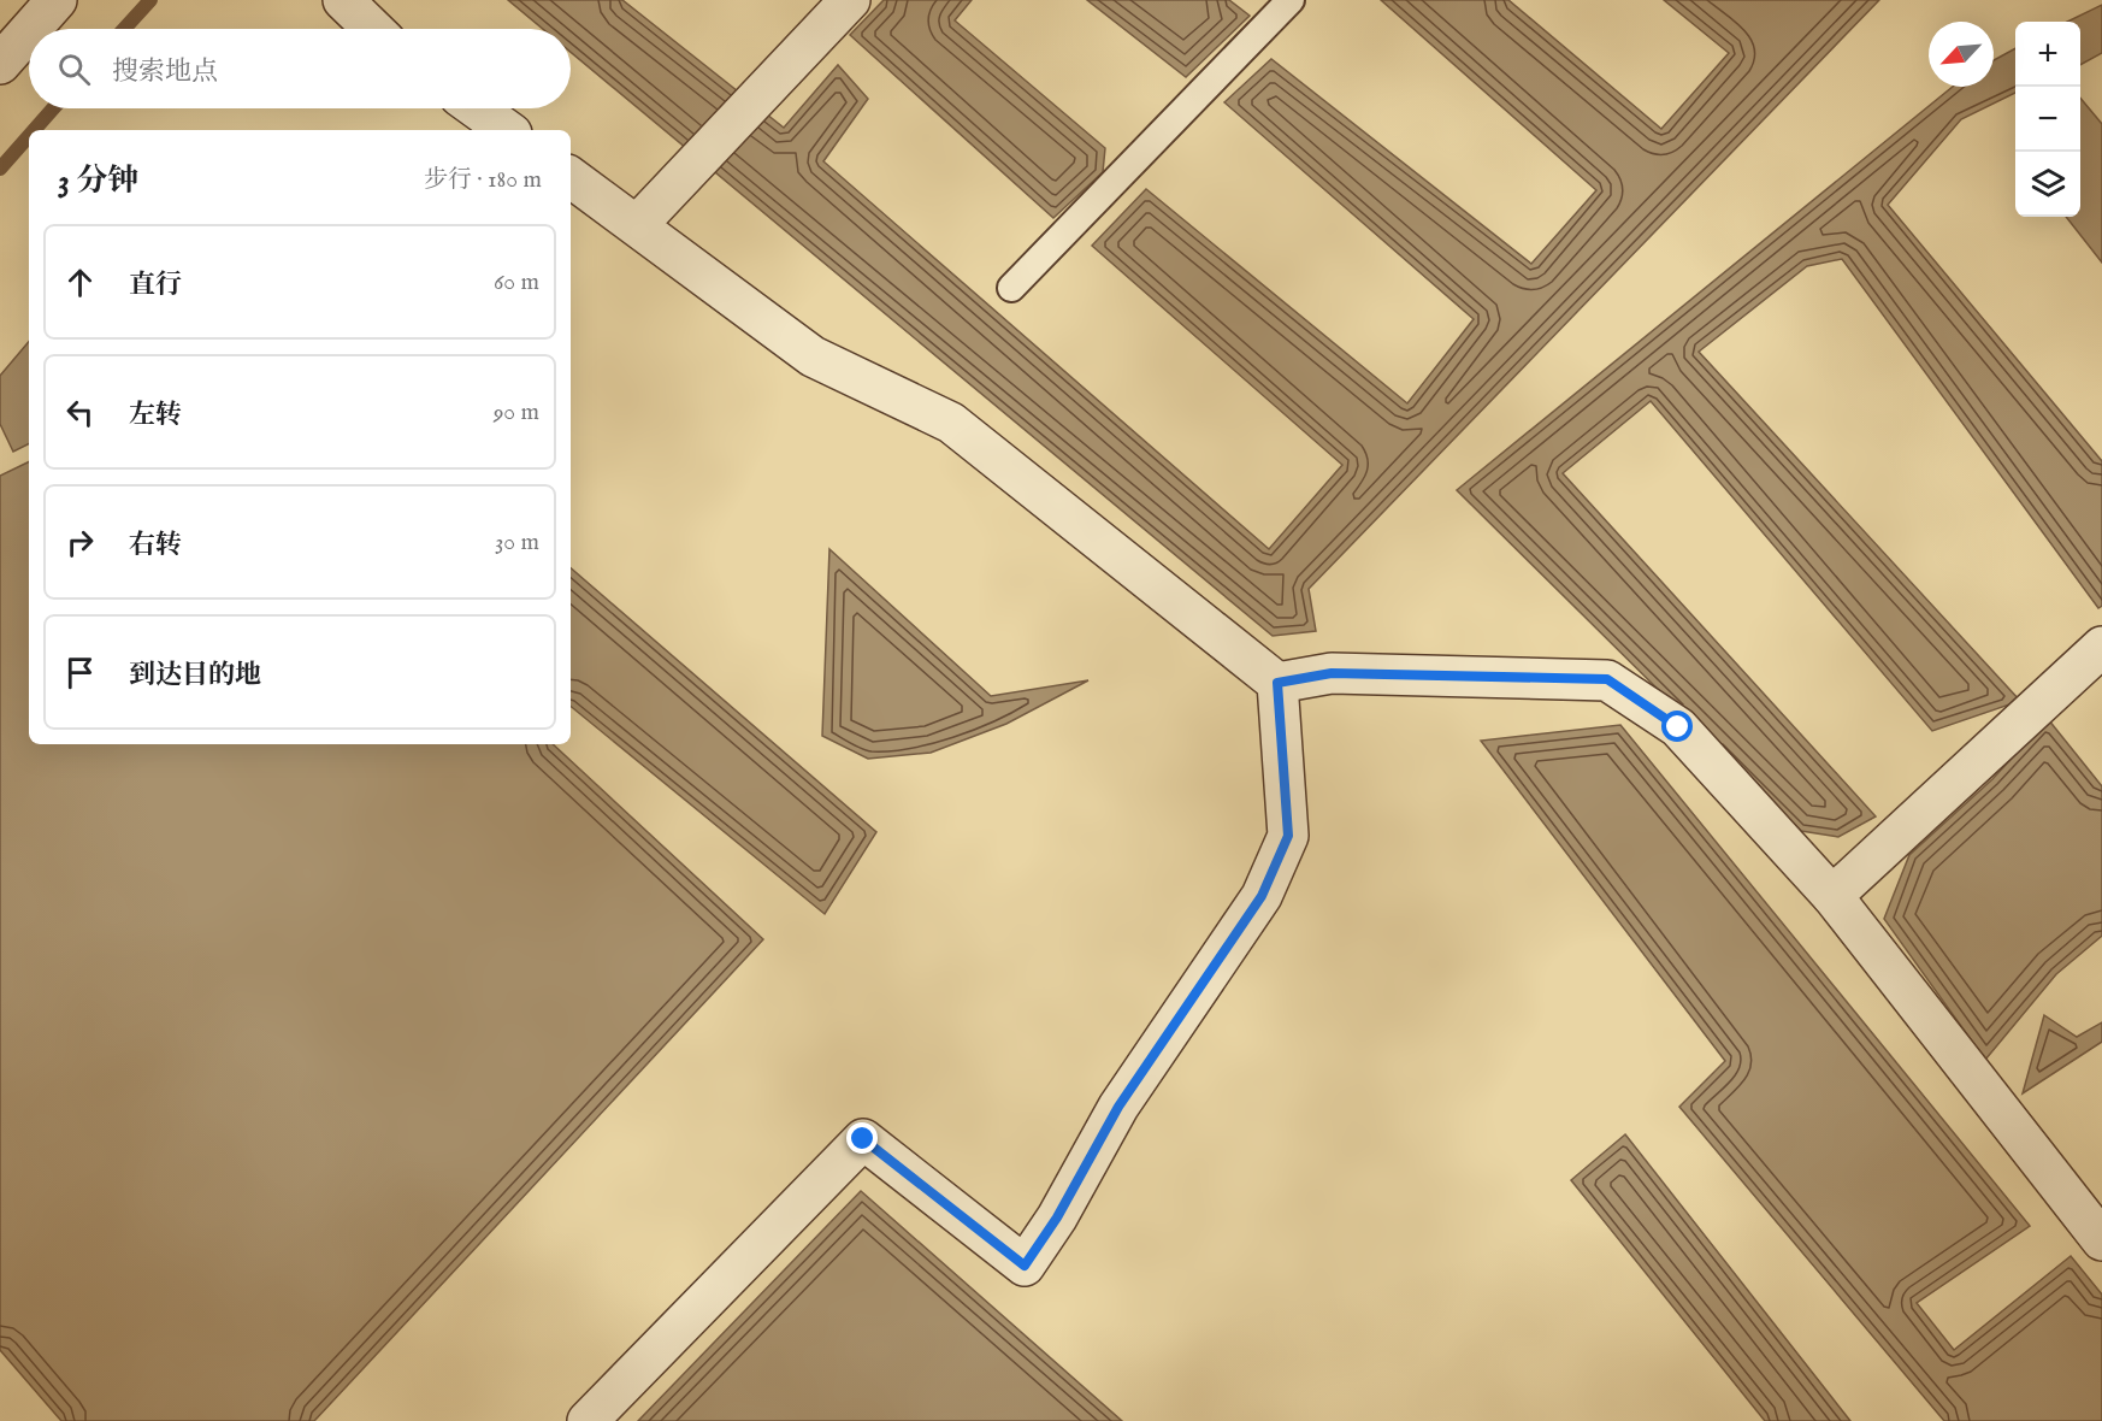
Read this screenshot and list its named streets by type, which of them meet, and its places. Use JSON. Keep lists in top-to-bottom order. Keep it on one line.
{"north":"bottom left","page":{"map_buttons":["+","−"],"search":"搜索地点","heading":["3 分钟","步行 · 180 m"],"list":[["直行","60 m"],["左转","90 m"],["右转","30 m"],"到达目的地"]}}
